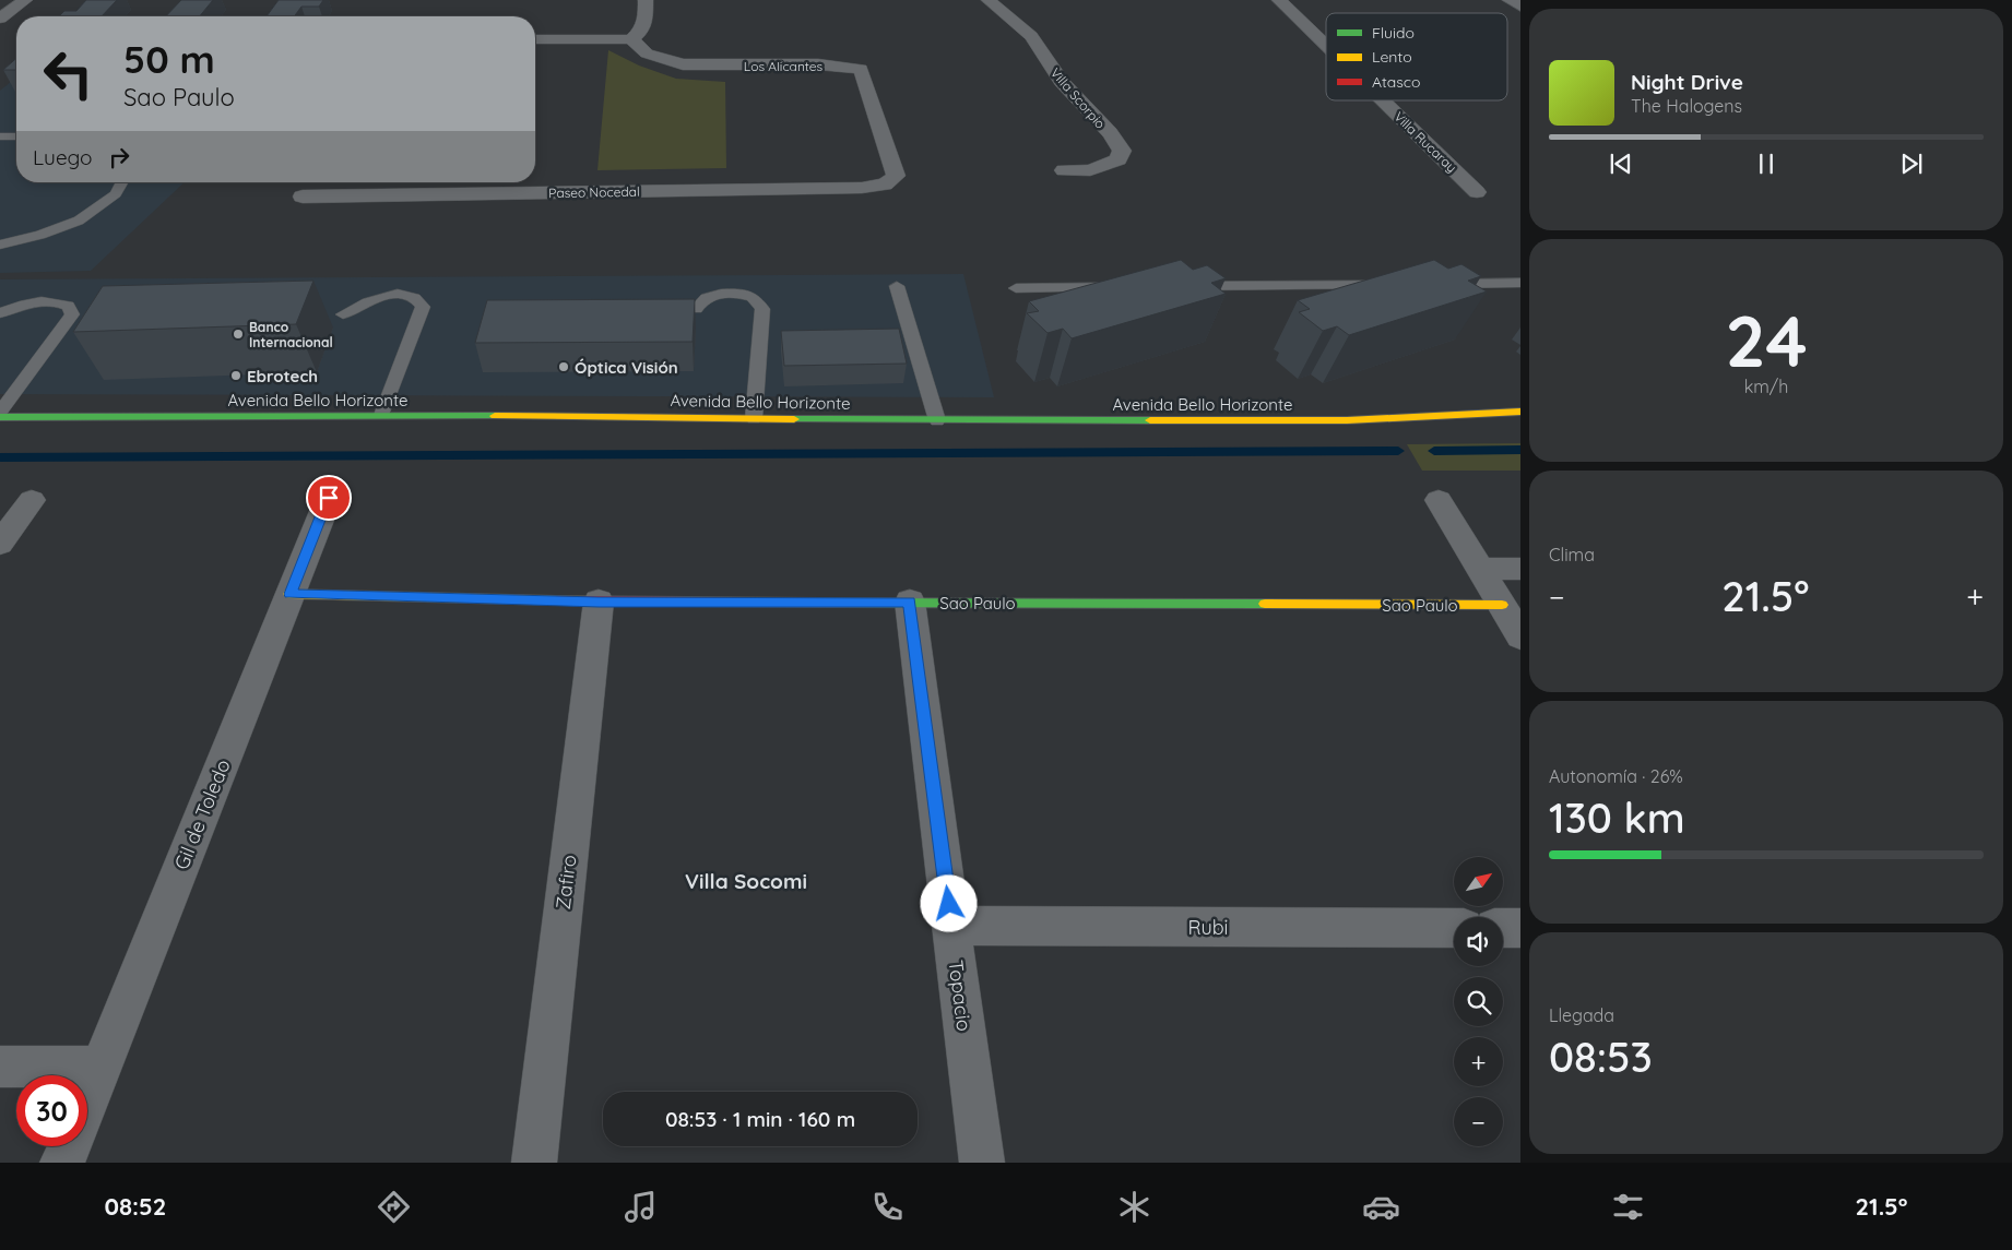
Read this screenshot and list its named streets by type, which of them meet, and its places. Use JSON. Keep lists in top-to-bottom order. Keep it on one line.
{"streets":{"street":["Los Alicantes","Villa Scorpio","Villa Rucaray","Paseo Nocedal","Avenida Bello Horizonte","Sao Paulo","Gil de Toledo","Zafiro","Rubi","Topacio"]},"crossings":[["Los Alicantes","Paseo Nocedal"],["Sao Paulo","Gil de Toledo"],["Sao Paulo","Zafiro"],["Sao Paulo","Topacio"],["Rubi","Topacio"]],"districts":["Villa Socomi"],"places":["Banco Internacional","Óptica Visión","Ebrotech"],"legend":["Fluido","Lento","Atasco"],"north":"top right","page":{"turn":["50 m","Sao Paulo"],"song":["Night Drive","The Halogens"],"then":"Luego","tile":[["24","km/h"],"Clima",["Autonomía · 26%","130 km"],["Llegada","08:53"]],"heat":["−","21.5°","+"],"map_buttons":["+","−"],"limit":"30","trip":"08:53 · 1 min · 160 m","tabs":["08:52","21.5°"]}}
